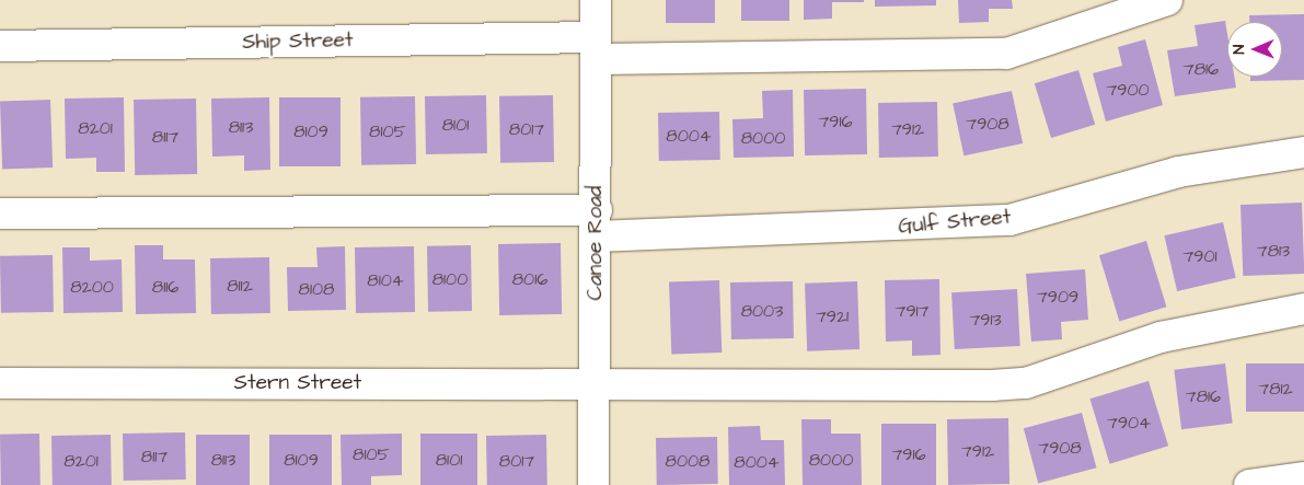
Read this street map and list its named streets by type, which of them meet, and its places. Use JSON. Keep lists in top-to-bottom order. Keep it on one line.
{"streets":{"street":["Ship Street","Gulf Street","Canoe Road","Stern Street"]},"crossings":[["Ship Street","Canoe Road"],["Gulf Street","Canoe Road"],["Canoe Road","Stern Street"]],"house_numbers":["7816","7900","7916","7908","8101","8113","8201","8017","7912","8109","8105","8004","8117","8000","7813","7901","8100","8016","8104","8112","8200","8116","8108","7909","8003","7917","7921","7913","7812","7816","7904","7908","7912","8105","7916","8117","8113","8109","8101","8000","8201","8017","8008","8004"],"north":"left"}
